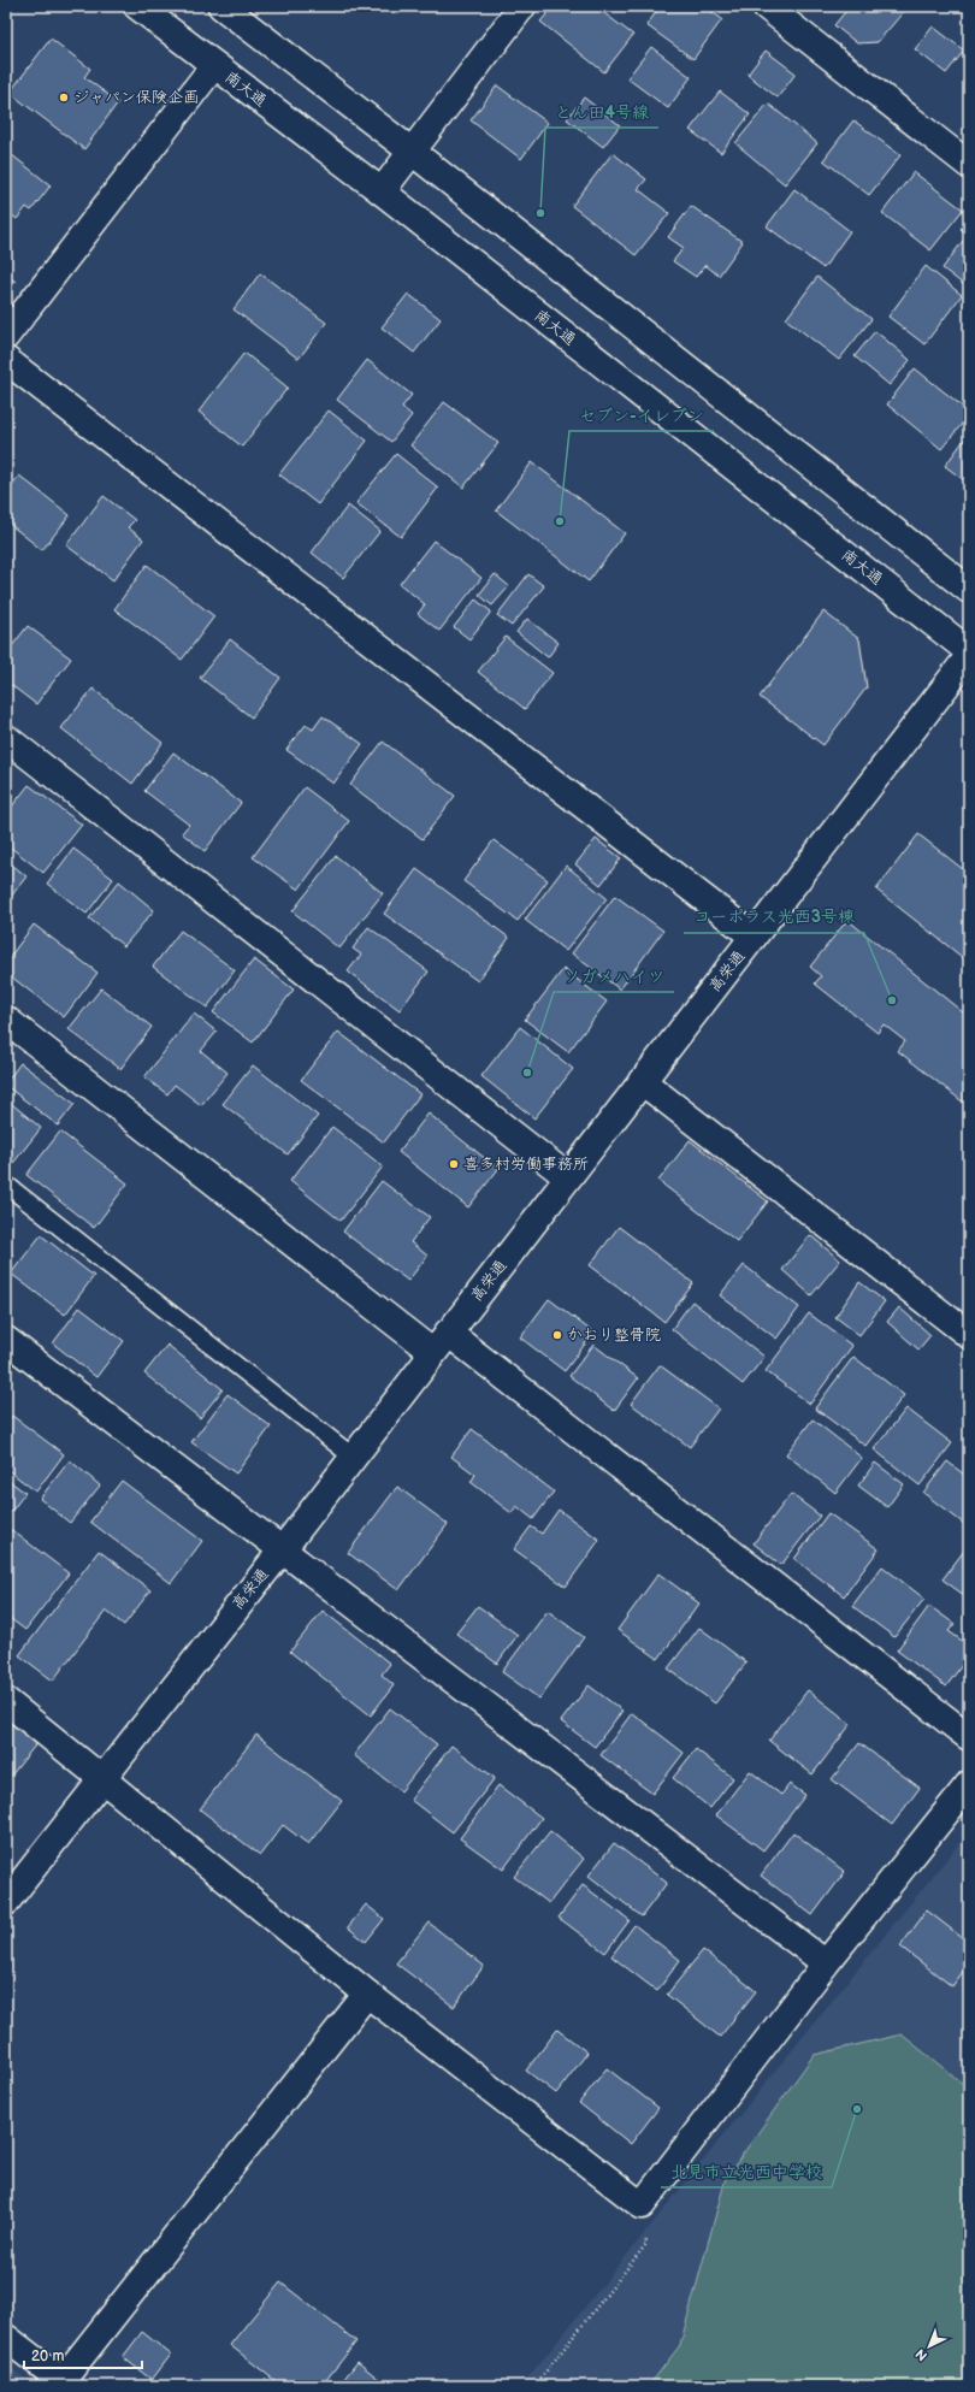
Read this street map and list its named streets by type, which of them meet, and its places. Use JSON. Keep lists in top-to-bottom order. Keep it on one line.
{"streets":{"street":["南大通","高栄通"]},"places":["ジャパン保険企画","とん田4号線","セブン-イレブン","コーポラス光西3号棟","ソガメハイツ","喜多村労働事務所","かおり整骨院","北見市立光西中学校"],"scale_bar":"20 m","north":"bottom left"}
